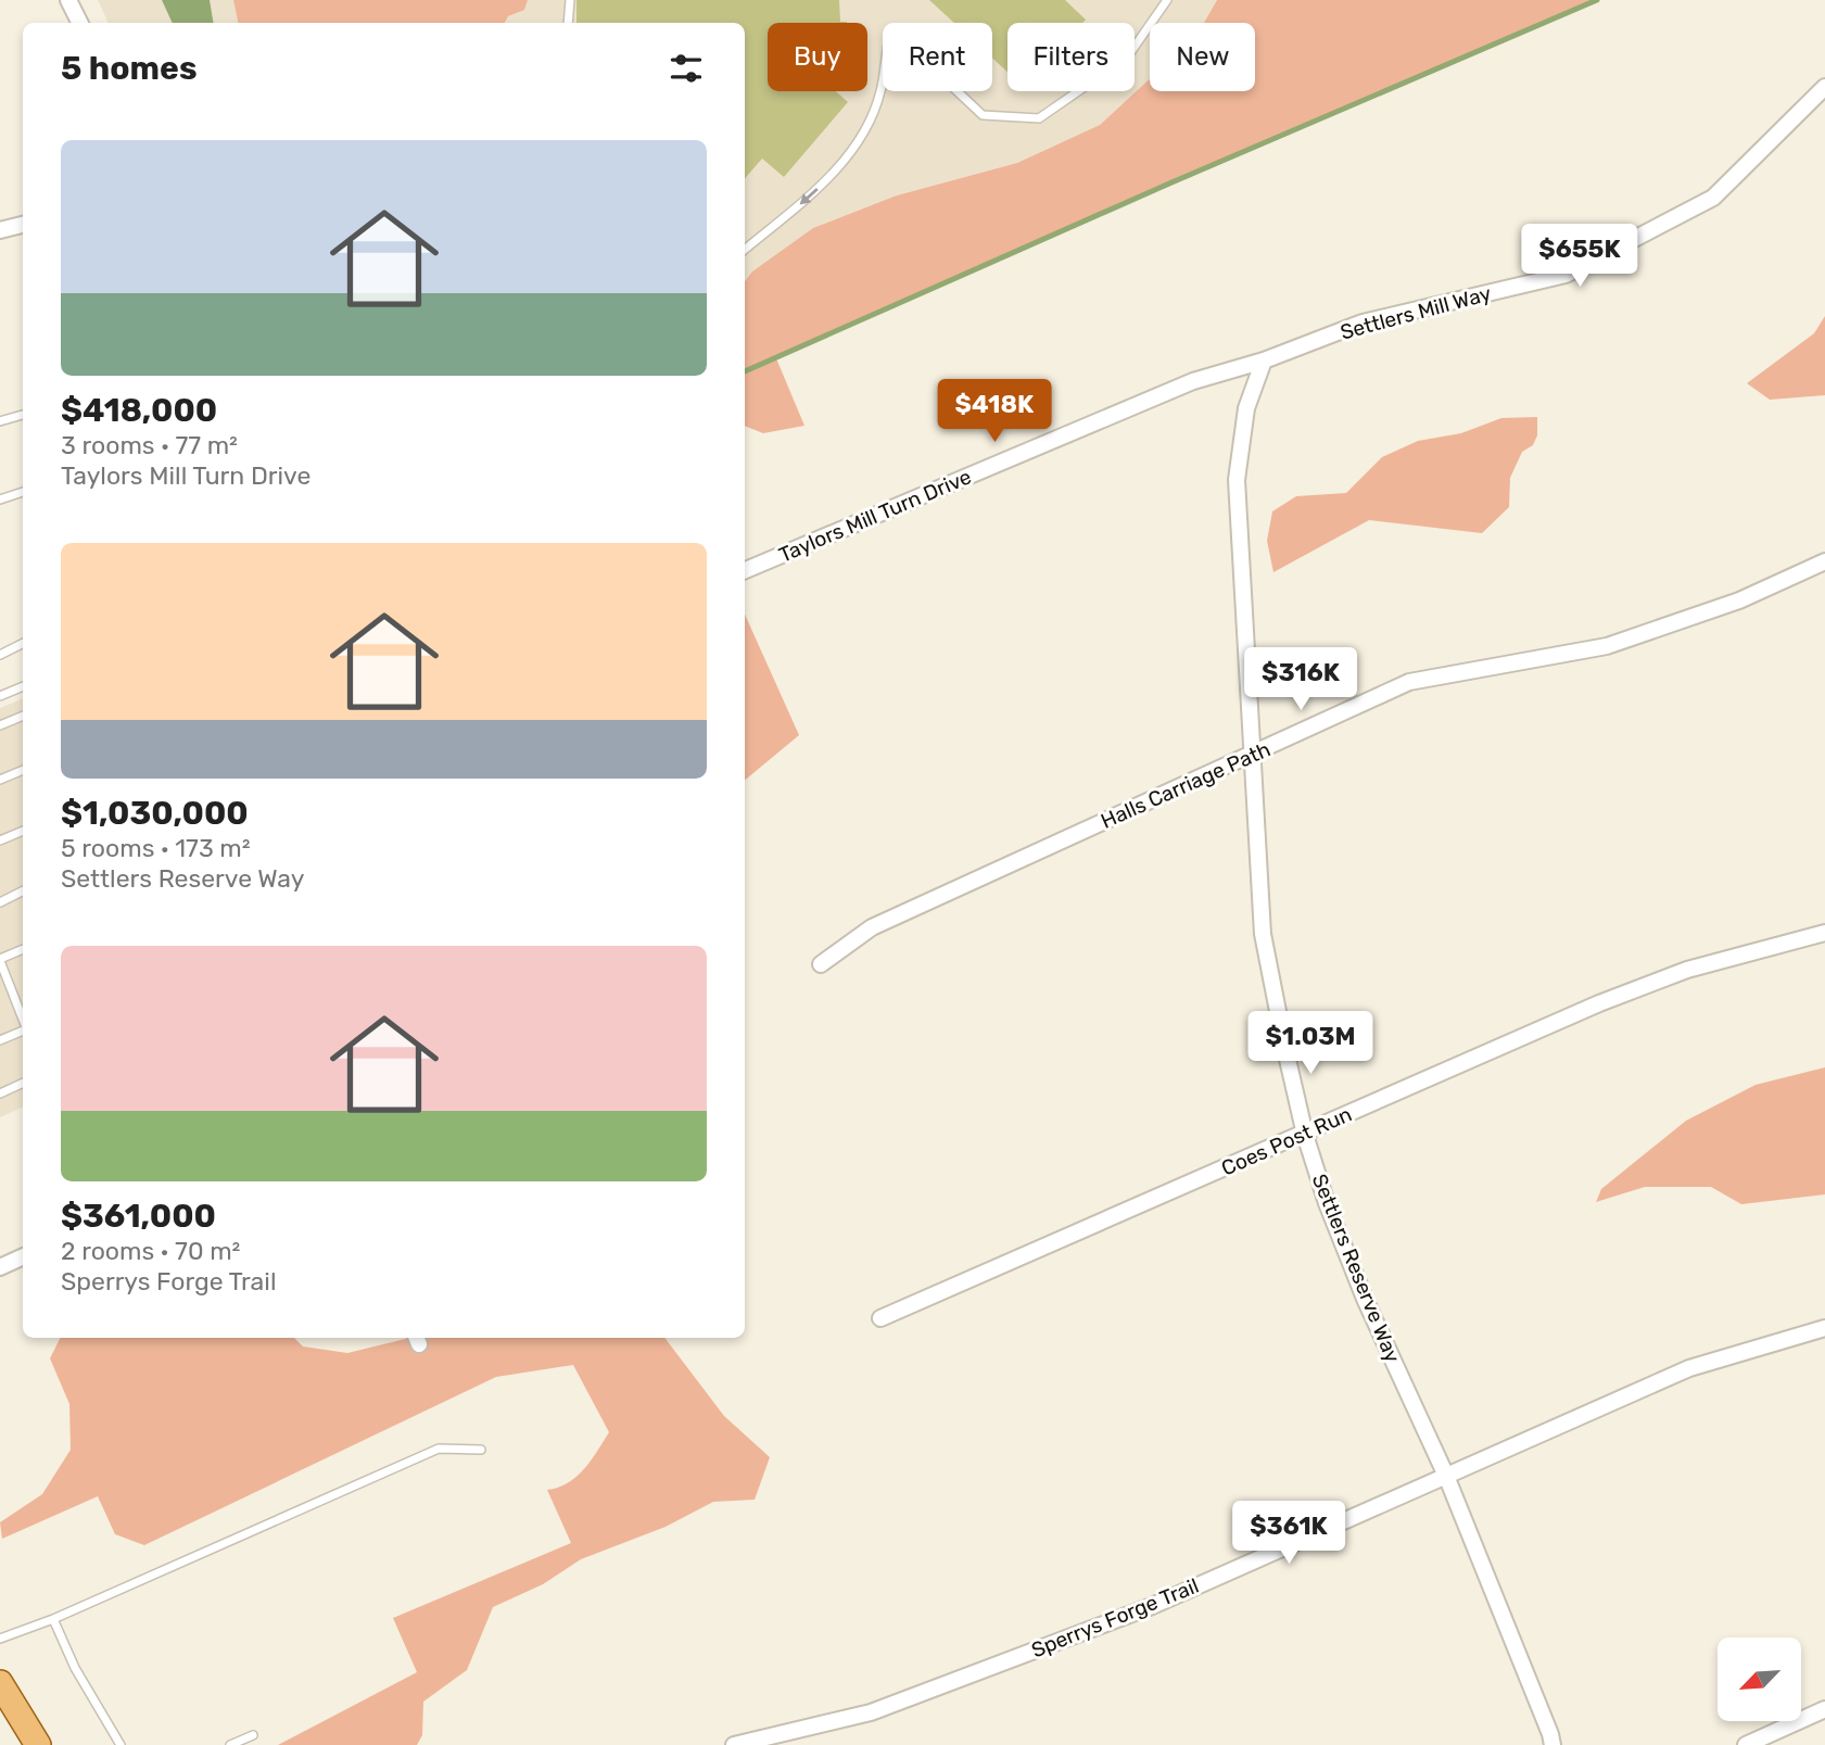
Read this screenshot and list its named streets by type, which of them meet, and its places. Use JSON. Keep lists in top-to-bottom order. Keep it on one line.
{"streets":{"street":["Settlers Mill Way","Taylors Mill Turn Drive","Halls Carriage Path","Coes Post Run","Settlers Reserve Way","Sperrys Forge Trail"]},"crossings":[["Settlers Mill Way","Taylors Mill Turn Drive"],["Settlers Mill Way","Settlers Reserve Way"],["Taylors Mill Turn Drive","Settlers Reserve Way"],["Halls Carriage Path","Settlers Reserve Way"],["Coes Post Run","Settlers Reserve Way"],["Settlers Reserve Way","Sperrys Forge Trail"]],"north":"bottom left","page":{"chip":["Buy","Rent","Filters","New"],"heading":"5 homes","list":[{"name":"$418,000","note":"3 rooms · 77 m² · Taylors Mill Turn Drive"},{"name":"$1,030,000","note":"5 rooms · 173 m² · Settlers Reserve Way"},{"name":"$361,000","note":"2 rooms · 70 m² · Sperrys Forge Trail"}],"price":["$655K","$418K","$316K","$1.03M","$361K"]}}
